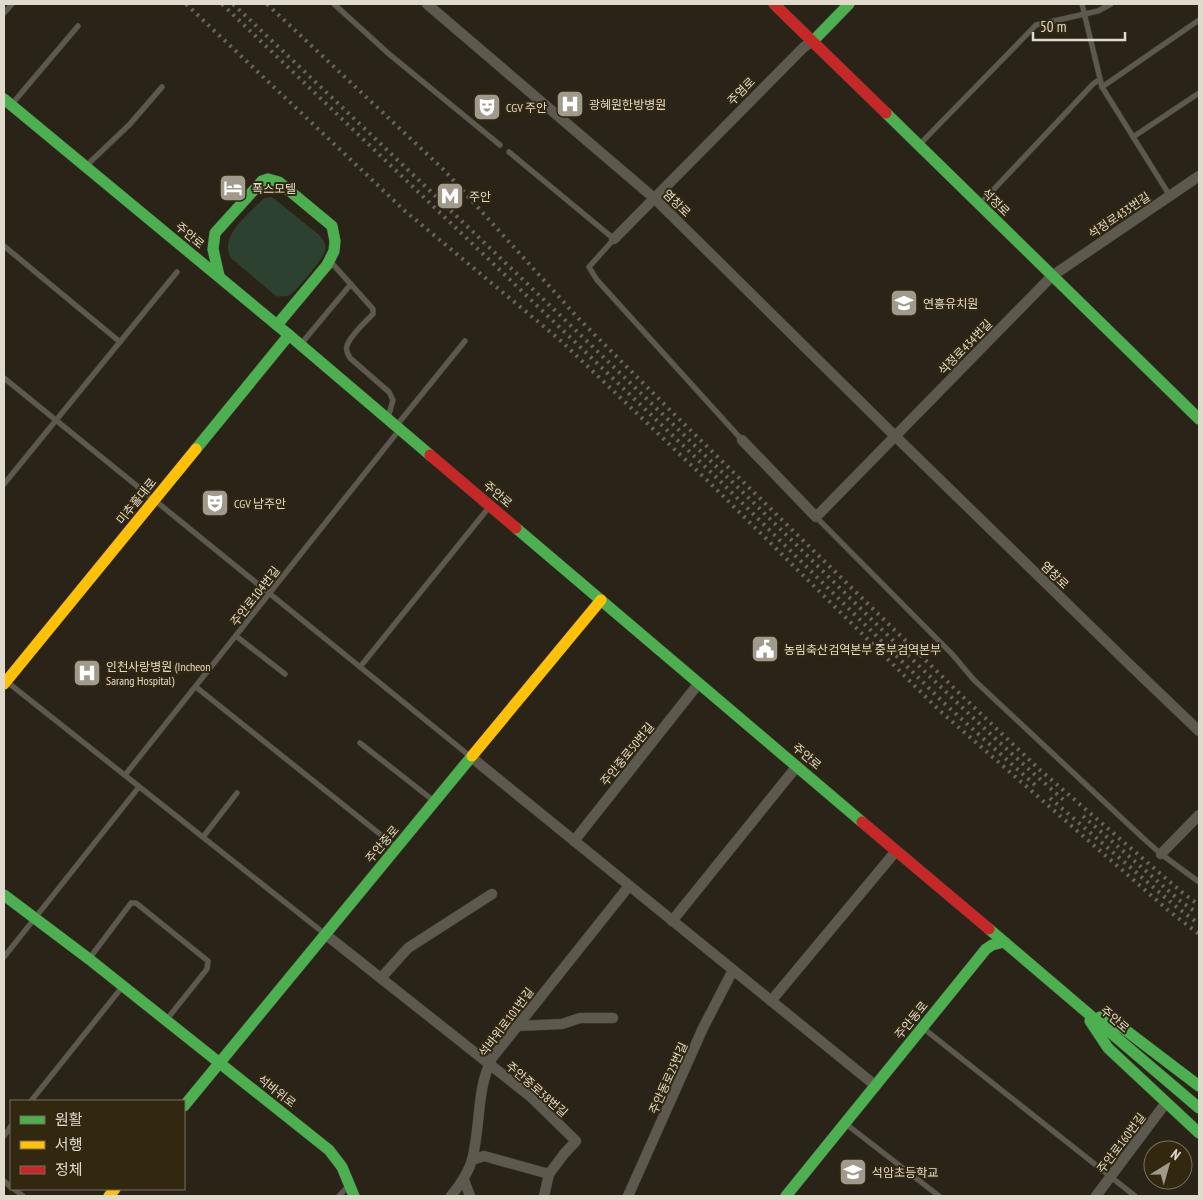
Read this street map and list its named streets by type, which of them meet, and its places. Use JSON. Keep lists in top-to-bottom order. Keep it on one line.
{"streets":{"main road":["주염로","석정로","주안로","미추홀대로","주안중로","주안동로","석바위로"],"street":["염창로","석정로433번길","석정로434번길","주안중로50번길","석바위로101번길","주안동로25번길","주안중로38번길","주안로160번길"],"lane":["주안로104번길"]},"crossings":[["주염로","석정로"],["주염로","염창로"],["석정로","석정로433번길"],["석정로","석정로434번길"],["염창로","석정로434번길"],["석정로433번길","석정로434번길"],["주안로","미추홀대로"],["주안로","주안로104번길"],["주안로","주안중로50번길"],["주안로","주안중로"],["주안중로","주안중로38번길"],["주안중로","석바위로"],["석바위로101번길","주안중로38번길"]],"places":{"hospital":["광혜원한방병원","인천사랑병원 (Incheon Sarang Hospital)"],"theatre":["CGV 주안","CGV 남주안"],"hotel":["폭스모텔"],"metro station":["주안"],"school or university":["연흥유치원","석암초등학교"],"public building":["농림축산검역본부 중부검역본부"]},"legend":["원활","서행","정체"],"scale_bar":"50 m","north":"top right"}
